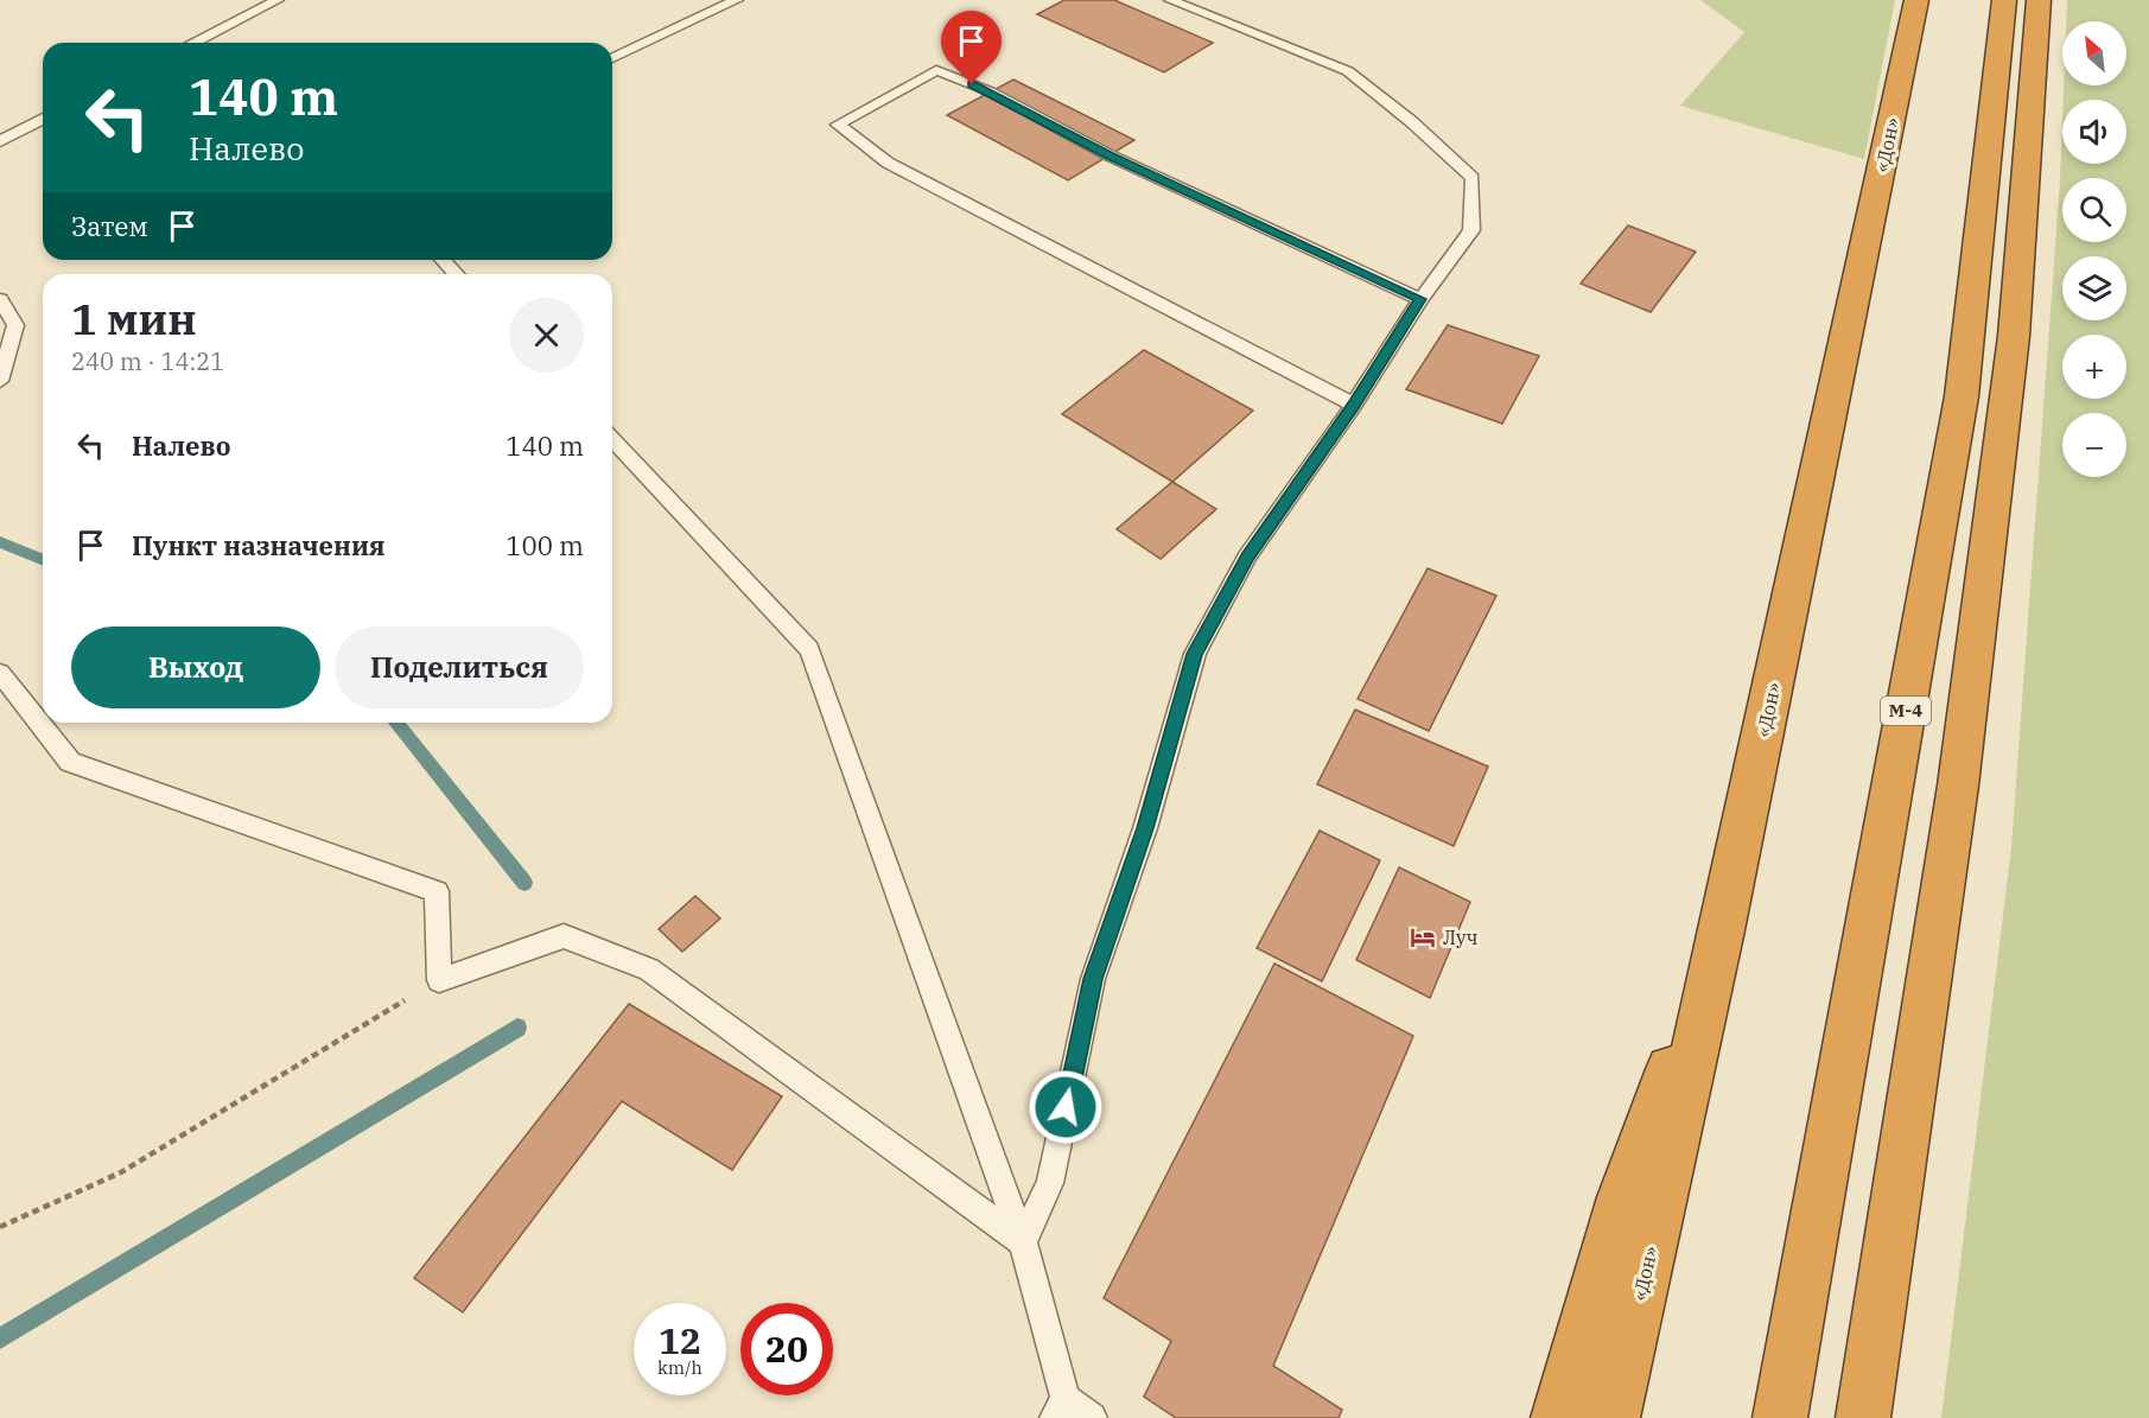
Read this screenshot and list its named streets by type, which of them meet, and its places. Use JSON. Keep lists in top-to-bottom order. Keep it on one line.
{"streets":{"highway":["«Дон»","М-4"]},"places":{"hotel":["Луч"]},"north":"top left","page":{"map_buttons":["+","−"],"turn":["140 m","Налево"],"then":"Затем","heading":["1 мин","240 m · 14:21"],"list":[{"name":"Налево","value":"140 m"},{"name":"Пункт назначения","value":"100 m"}],"buttons":["Выход","Поделиться"],"speed":"12 km/h","limit":"20"}}
